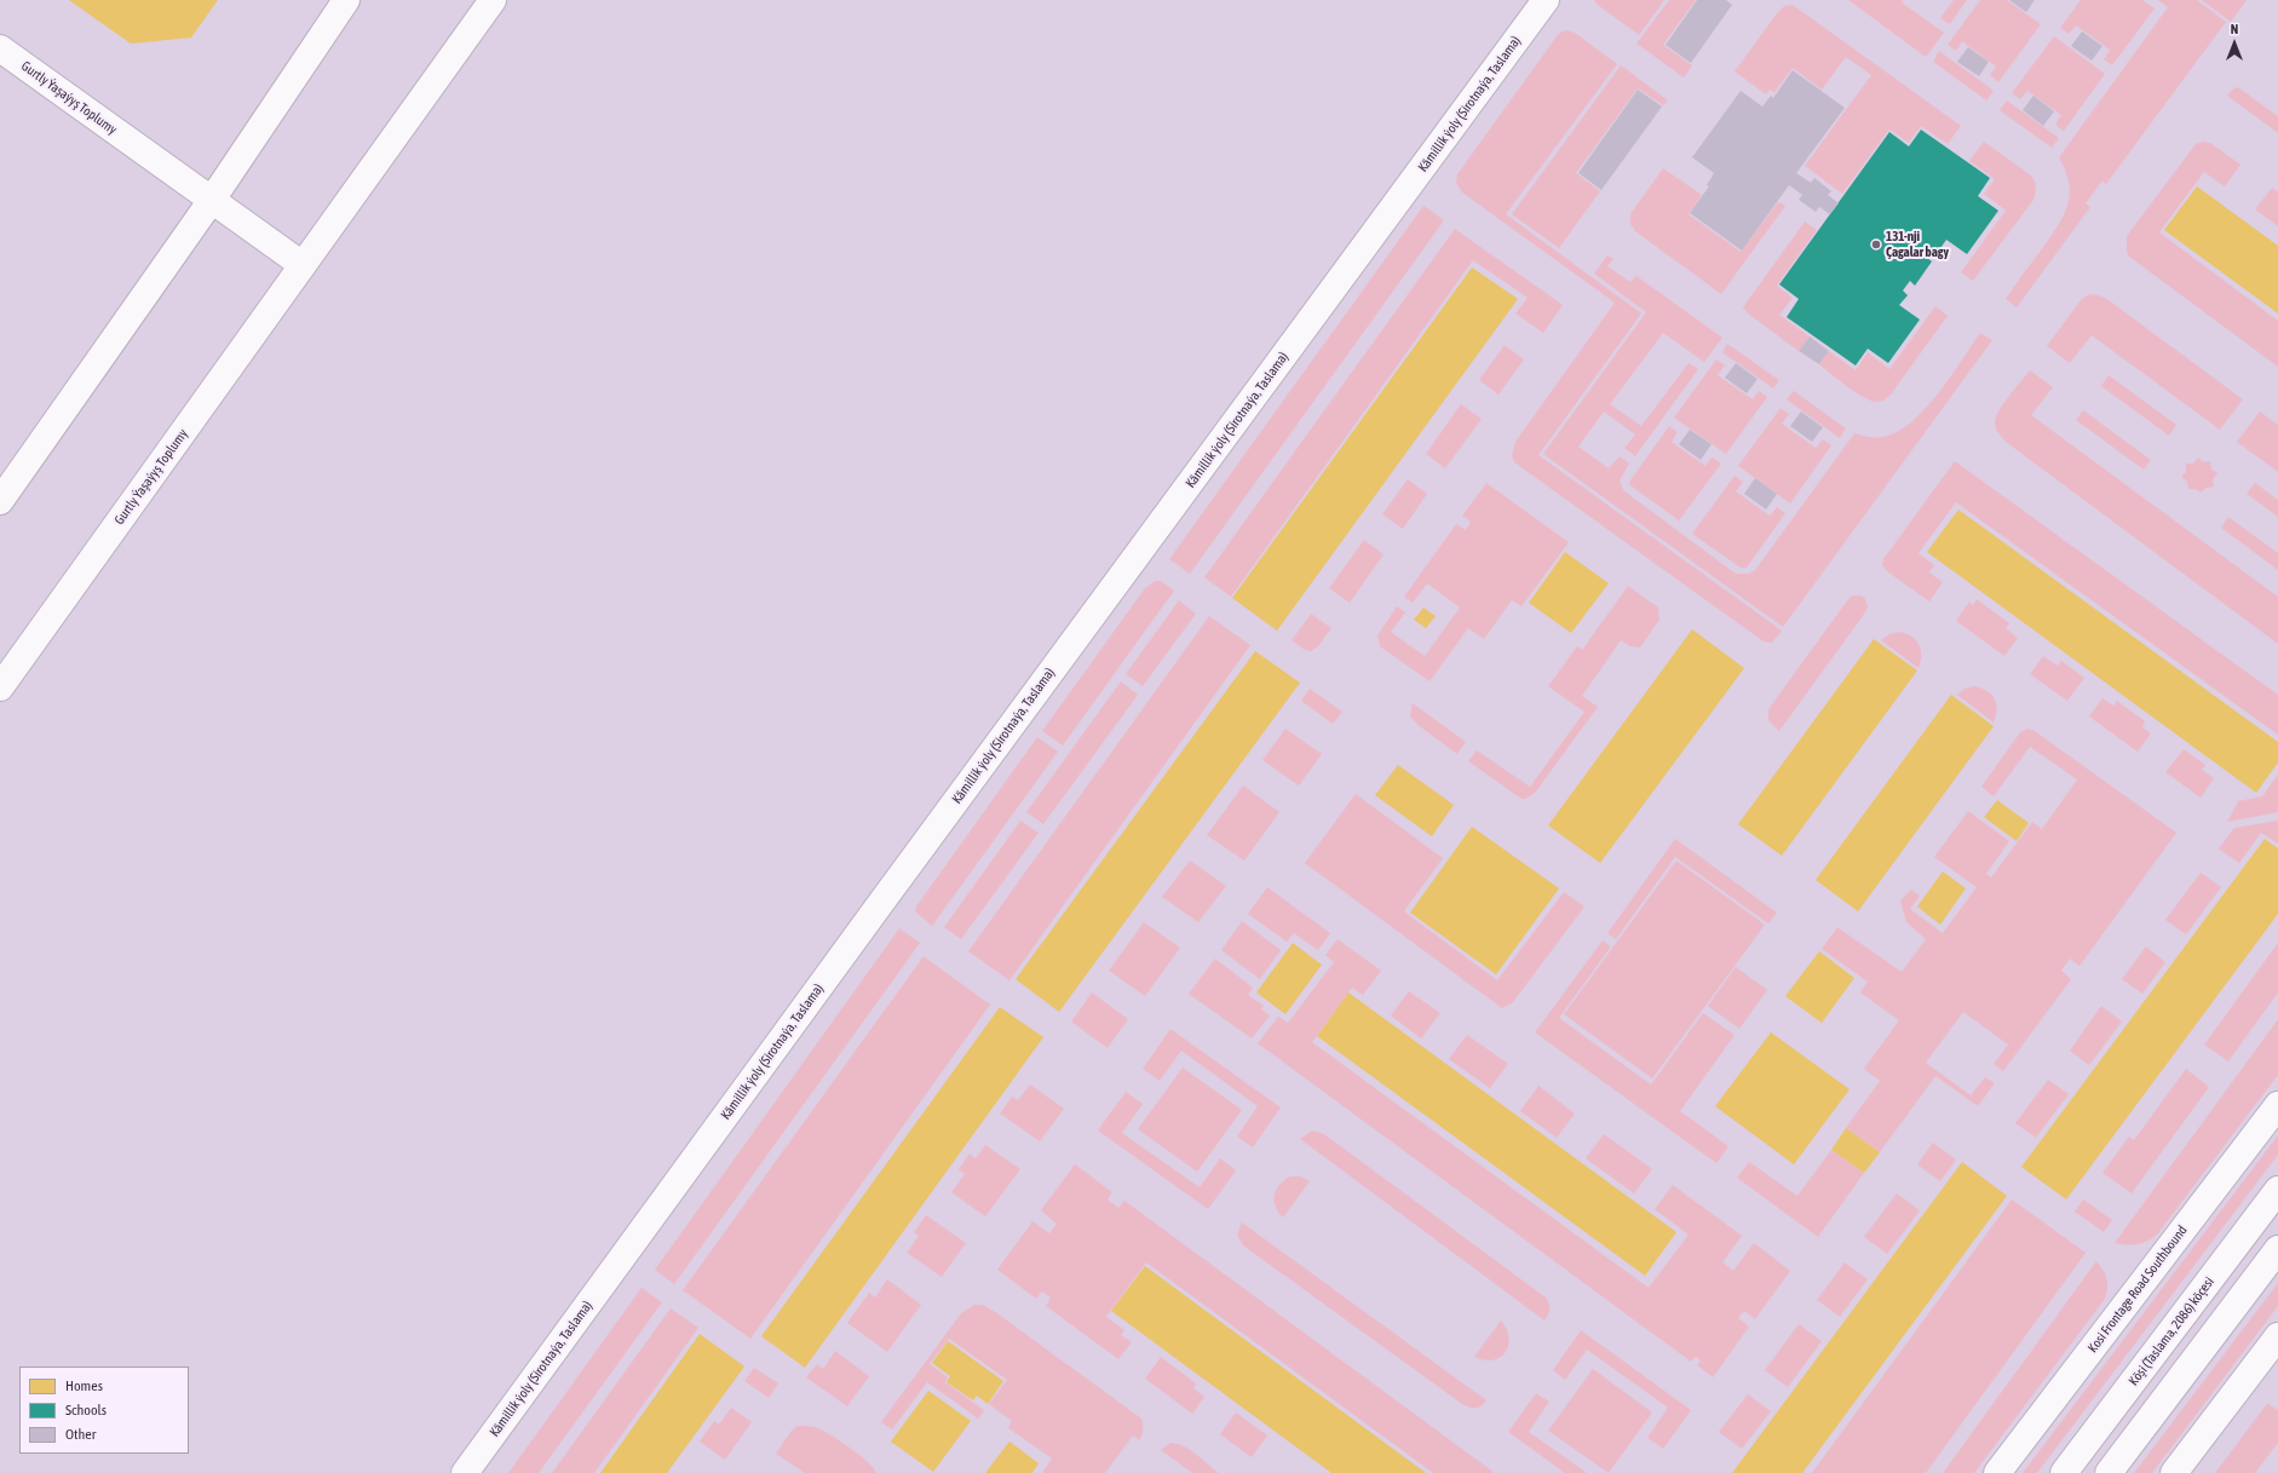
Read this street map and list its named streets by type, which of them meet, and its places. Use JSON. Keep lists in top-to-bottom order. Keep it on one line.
{"streets":{"street":["Gurtly Ýaşaýyş Toplumy","Kämillik ýoly (Sirotnaýa, Taslama)","Kosi Frontage Road Southbound","Köşi (Taslama, 2086) köçesi"]},"places":["131-nji Çagalar bagy"],"legend":["Homes","Schools","Other"],"north":"top"}
